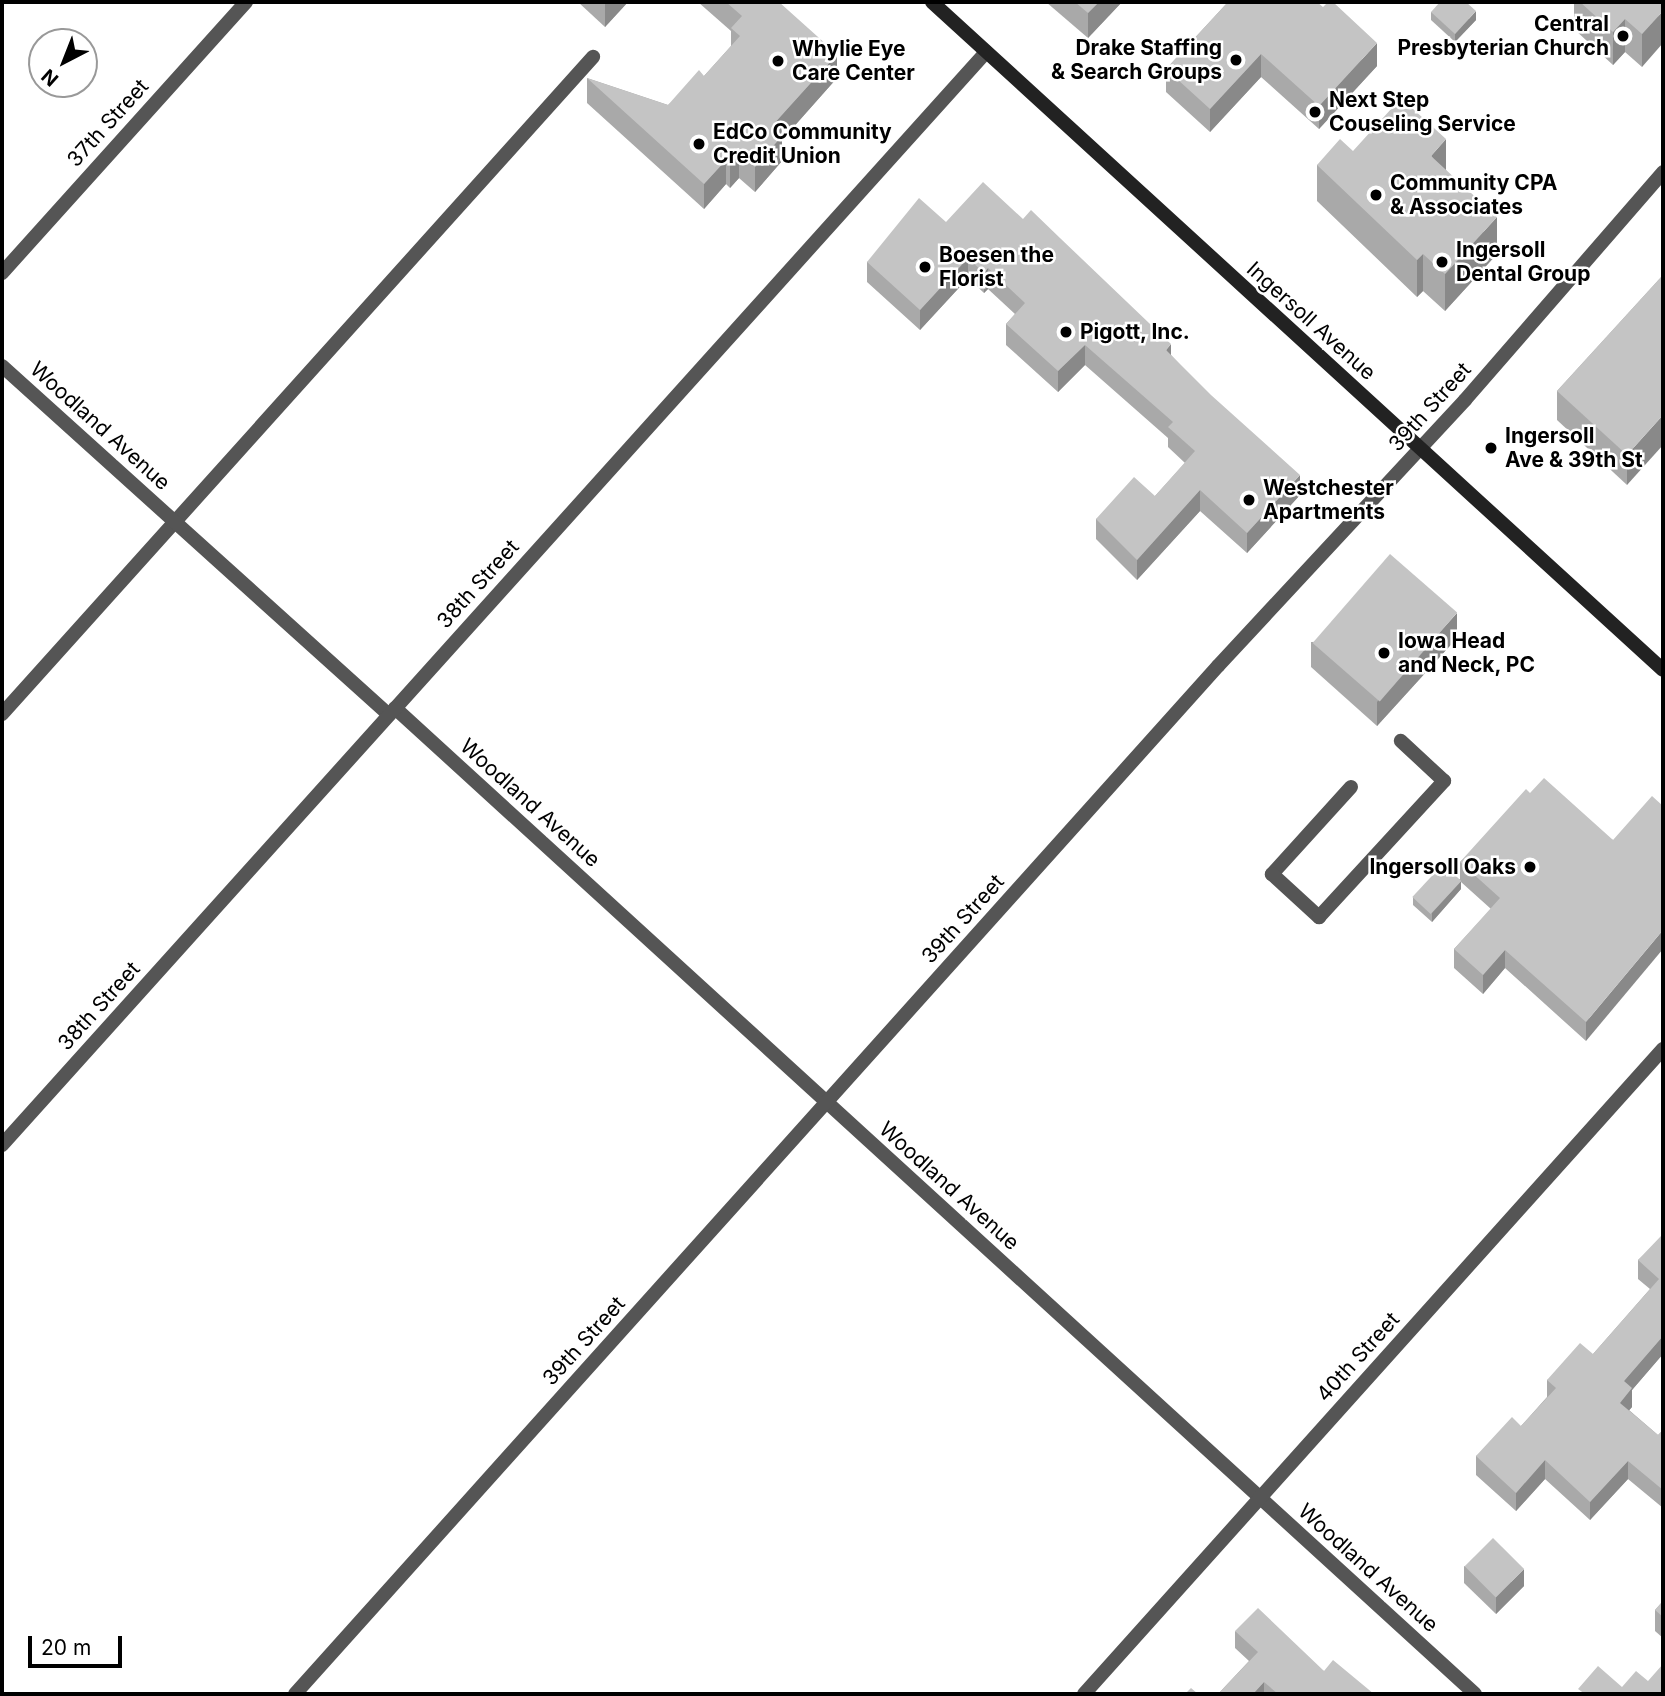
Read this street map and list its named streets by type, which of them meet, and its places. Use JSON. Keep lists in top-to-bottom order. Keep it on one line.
{"streets":{"main road":["Ingersoll Avenue"],"street":["37th Street","39th Street","Woodland Avenue","38th Street","40th Street"]},"crossings":[["Ingersoll Avenue","39th Street"],["Ingersoll Avenue","38th Street"],["39th Street","Woodland Avenue"],["Woodland Avenue","38th Street"],["Woodland Avenue","40th Street"]],"places":["Central Presbyterian Church","Drake Staffing & Search Groups","Whylie Eye Care Center","Next Step Couseling Service","EdCo Community Credit Union","Community CPA & Associates","Ingersoll Dental Group","Boesen the Florist","Pigott, Inc.","Ingersoll Ave & 39th St","Westchester Apartments","Iowa Head and Neck, PC","Ingersoll Oaks"],"scale_bar":"20 m","north":"bottom left"}
